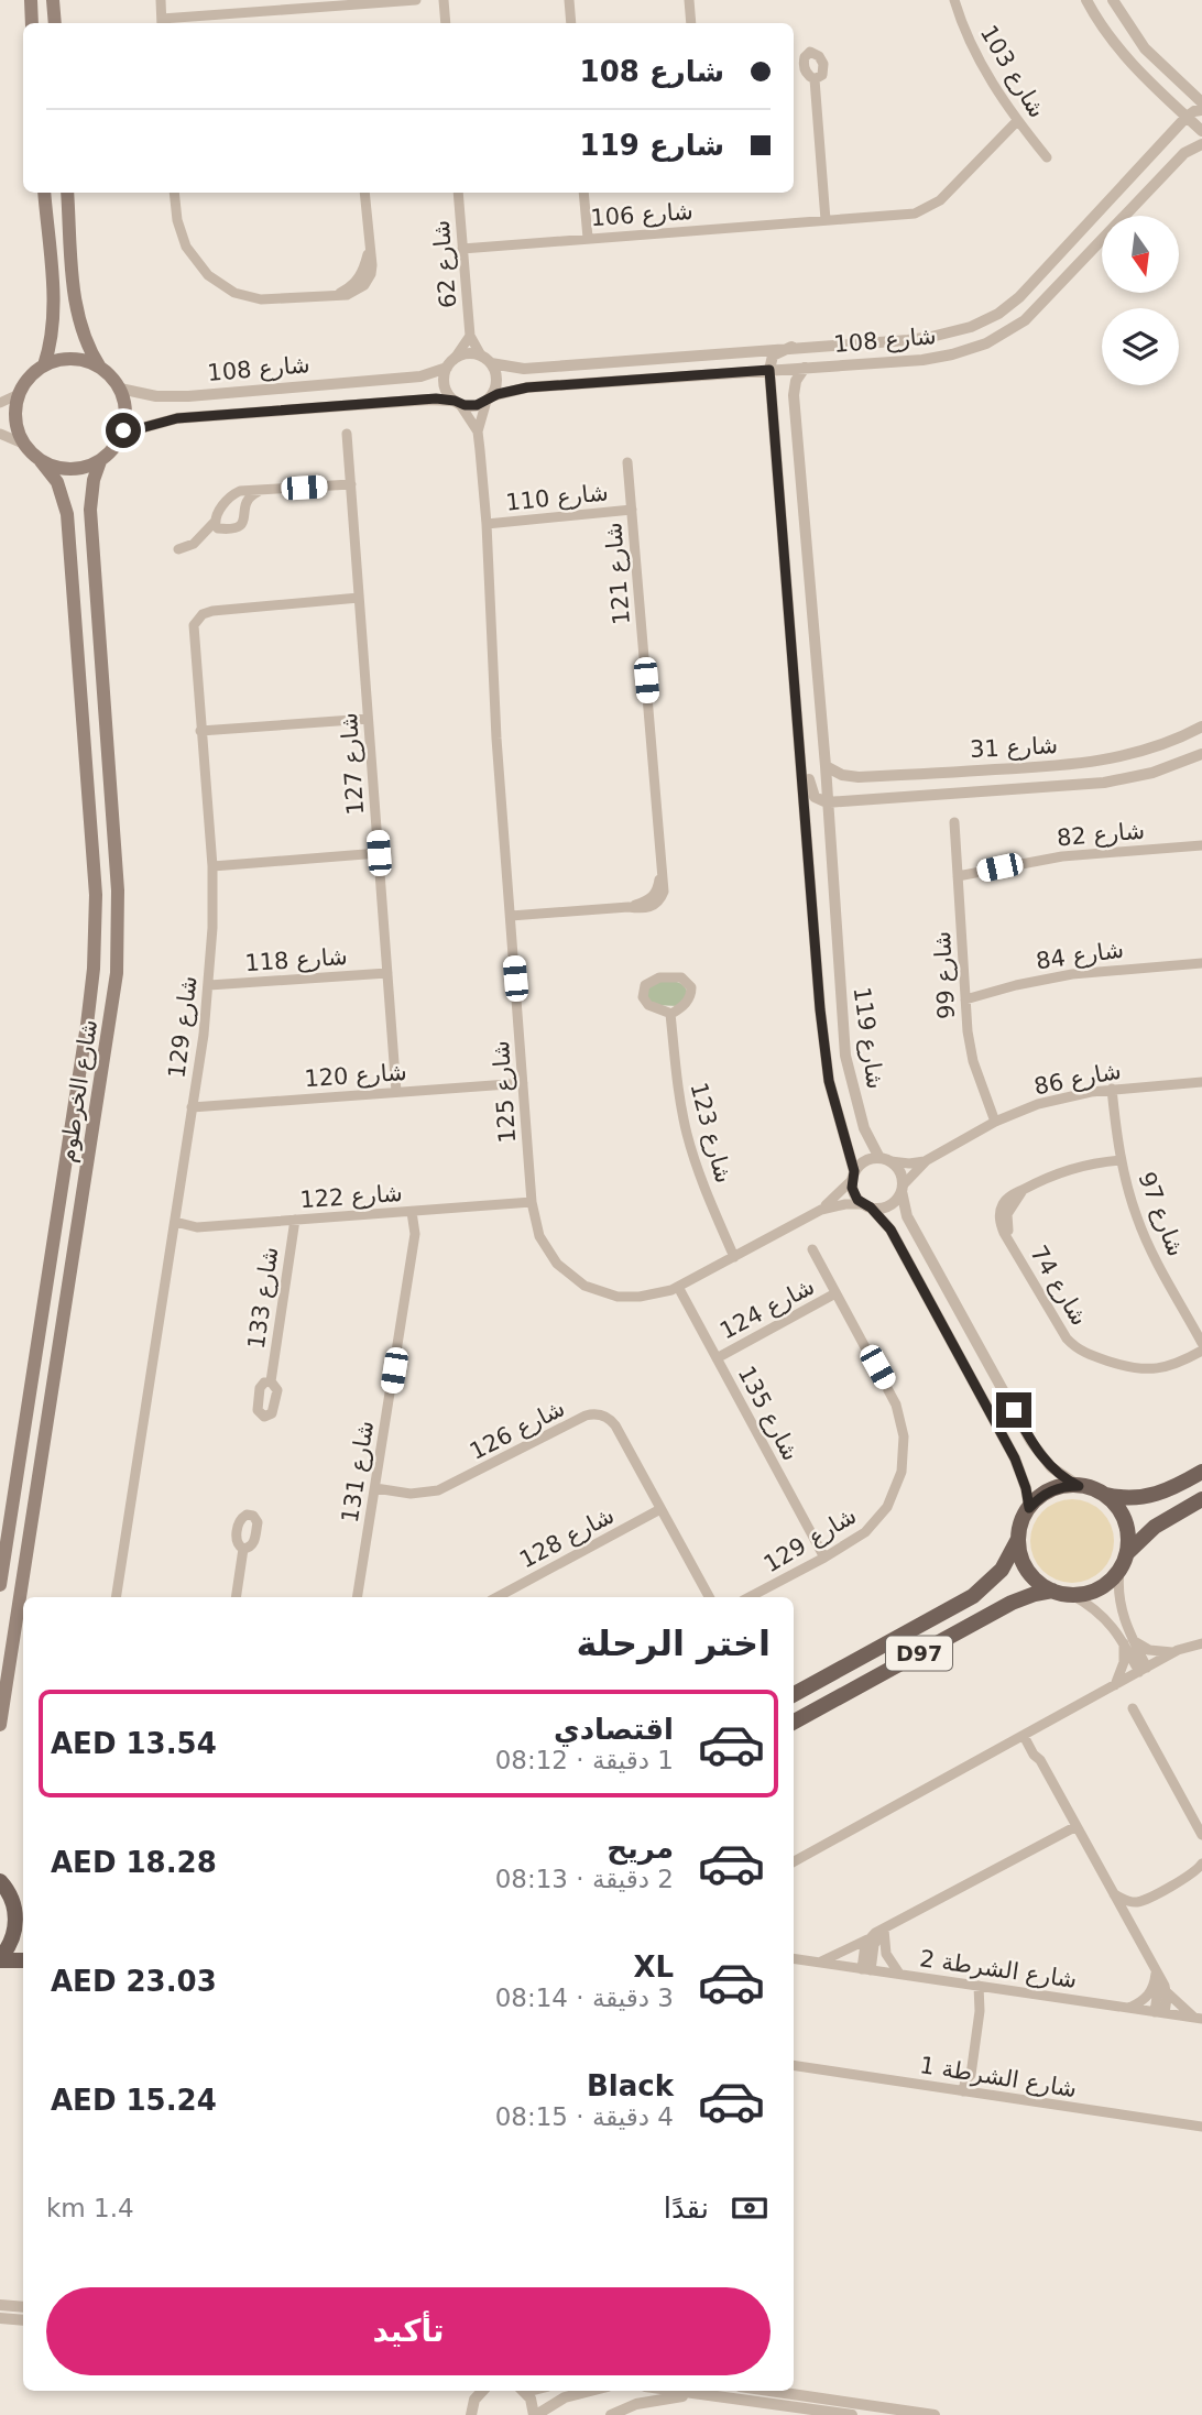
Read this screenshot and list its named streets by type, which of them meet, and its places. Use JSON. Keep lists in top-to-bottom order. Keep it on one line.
{"streets":{"main road":["شارع الخرطوم","D97"],"street":["شارع 103","شارع 106","شارع 62","شارع 108","شارع 110","شارع 121","شارع 31","شارع 127","شارع 82","شارع 84","شارع 118","شارع 99","شارع 129","شارع 119","شارع 120","شارع 86","شارع 125","شارع 123","شارع 122","شارع 97","شارع 74","شارع 133","شارع 124","شارع 135","شارع 126","شارع 131","شارع 128","شارع الشرطة 2","شارع الشرطة 1"]},"crossings":[["شارع 103","شارع 106"],["شارع 106","شارع 62"],["شارع 62","شارع 108"],["شارع 62","شارع 125"],["شارع 108","شارع 119"],["شارع 108","شارع الخرطوم"],["شارع 108","شارع 125"],["شارع 110","شارع 121"],["شارع 110","شارع 125"],["شارع 121","شارع 125"],["شارع 31","شارع 119"],["شارع 127","شارع 118"],["شارع 127","شارع 129"],["شارع 127","شارع 120"],["شارع 82","شارع 99"],["شارع 84","شارع 99"],["شارع 118","شارع 129"],["شارع 99","شارع 86"],["شارع 129","شارع 120"],["شارع 129","شارع 122"],["شارع 129","شارع 124"],["شارع 129","شارع 135"],["شارع 119","شارع 86"],["شارع 119","شارع 125"],["شارع 120","شارع 125"],["شارع 86","شارع 125"],["شارع 86","شارع 97"],["شارع 125","شارع 123"],["شارع 125","شارع 122"],["شارع 125","شارع 135"],["شارع 122","شارع 133"],["شارع 122","شارع 131"],["شارع 97","شارع 74"],["شارع 124","شارع 135"],["شارع 126","شارع 131"],["شارع 126","شارع 128"]],"north":"bottom","page":{"banner":["شارع 108","شارع 119"],"heading":"اختر الرحلة","list":[{"name":"اقتصادي","note":"1 دقيقة · 08:12","value":"AED 13.54"},{"name":"مريح","note":"2 دقيقة · 08:13","value":"AED 18.28"},{"name":"XL","note":"3 دقيقة · 08:14","value":"AED 23.03"},{"name":"Black","note":"4 دقيقة · 08:15","value":"AED 15.24"}],"pay":["نقدًا","1.4 km"],"buttons":"تأكيد"}}
